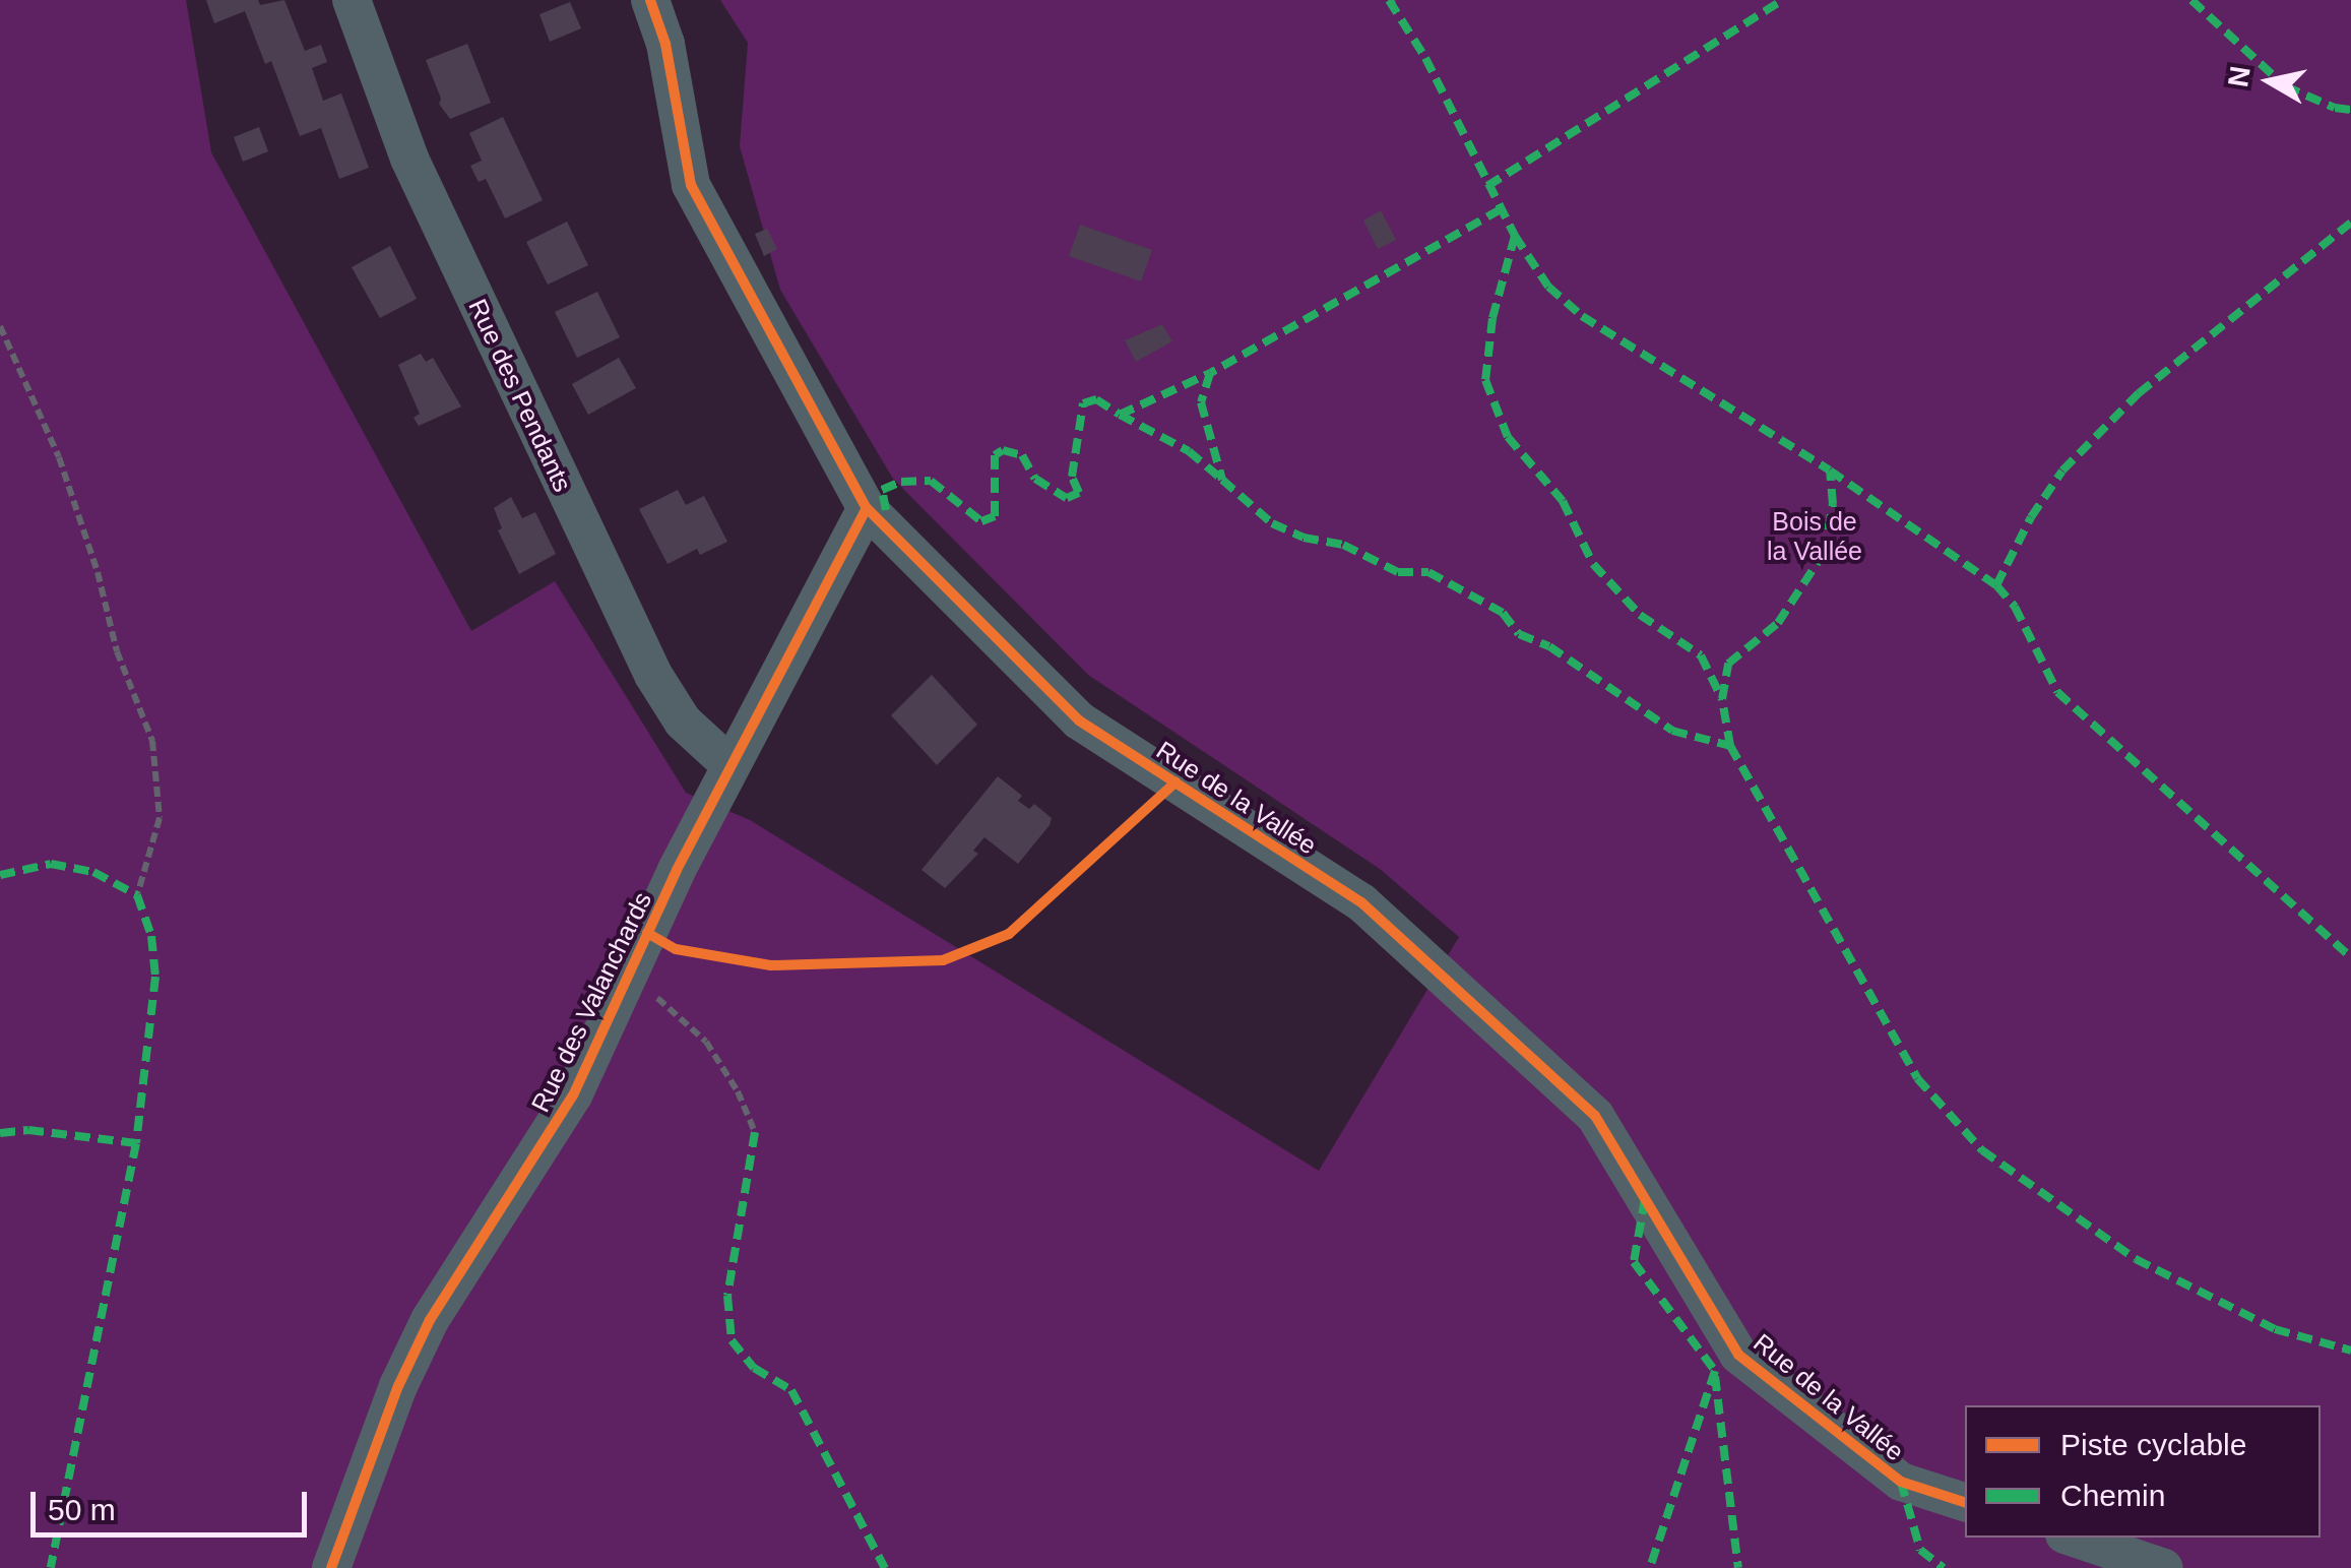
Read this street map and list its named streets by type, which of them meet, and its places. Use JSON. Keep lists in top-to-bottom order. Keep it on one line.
{"streets":{"street":["Rue des Pendants","Rue de la Vallée","Rue des Valanchards"]},"crossings":[["Rue des Pendants","Rue des Valanchards"],["Rue de la Vallée","Rue des Valanchards"]],"parks":["Bois de la Vallée"],"legend":["Piste cyclable","Chemin"],"scale_bar":"50 m","north":"left"}
